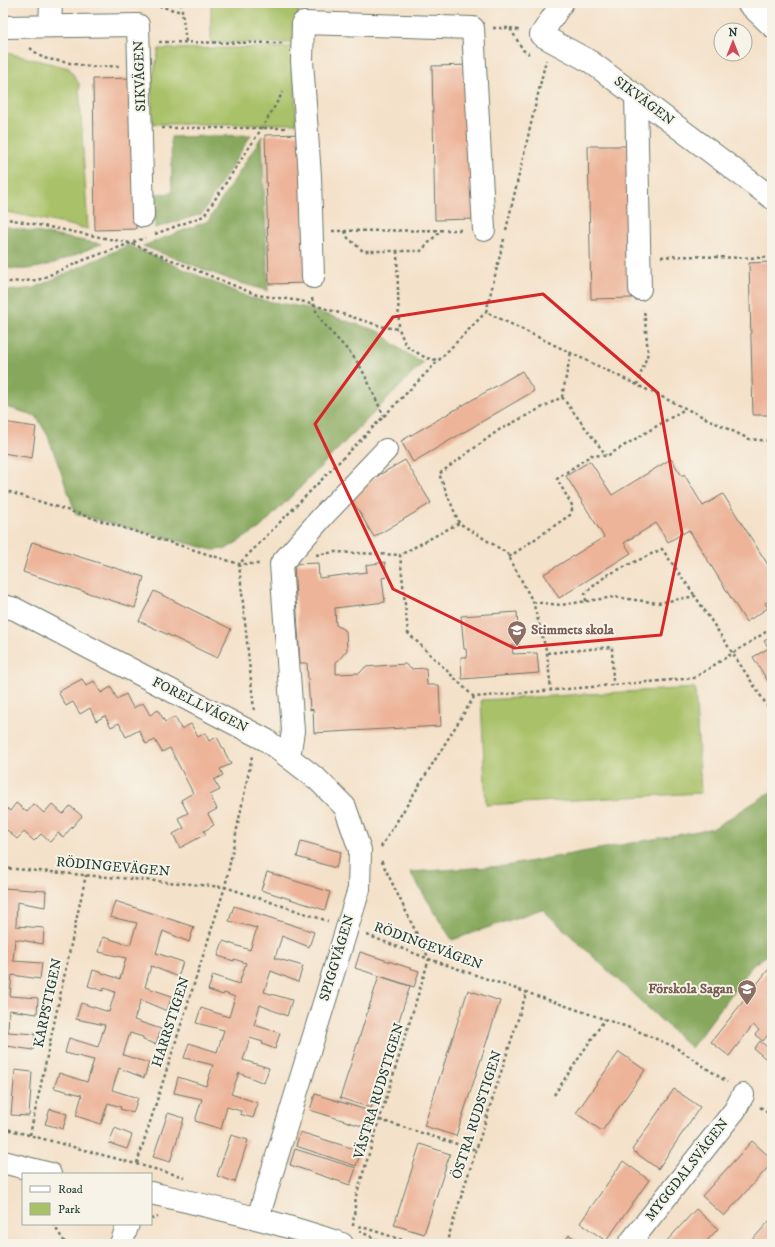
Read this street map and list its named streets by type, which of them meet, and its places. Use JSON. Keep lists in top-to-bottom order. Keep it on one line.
{"streets":{"street":["SIKVÄGEN","FORELLVÄGEN","SPIGGVÄGEN","MYGGDALSVÄGEN"],"path":["RÖDINGEVÄGEN","KARPSTIGEN","HARRSTIGEN","VÄSTRA RUDSTIGEN","ÖSTRA RUDSTIGEN"]},"crossings":[["FORELLVÄGEN","RÖDINGEVÄGEN"],["FORELLVÄGEN","SPIGGVÄGEN"],["FORELLVÄGEN","HARRSTIGEN"],["RÖDINGEVÄGEN","SPIGGVÄGEN"],["RÖDINGEVÄGEN","KARPSTIGEN"],["RÖDINGEVÄGEN","HARRSTIGEN"],["RÖDINGEVÄGEN","VÄSTRA RUDSTIGEN"],["RÖDINGEVÄGEN","ÖSTRA RUDSTIGEN"],["RÖDINGEVÄGEN","MYGGDALSVÄGEN"]],"places":{"school or university":["Stimmets skola","Förskola Sagan"]},"legend":["Road","Park"],"north":"top"}
